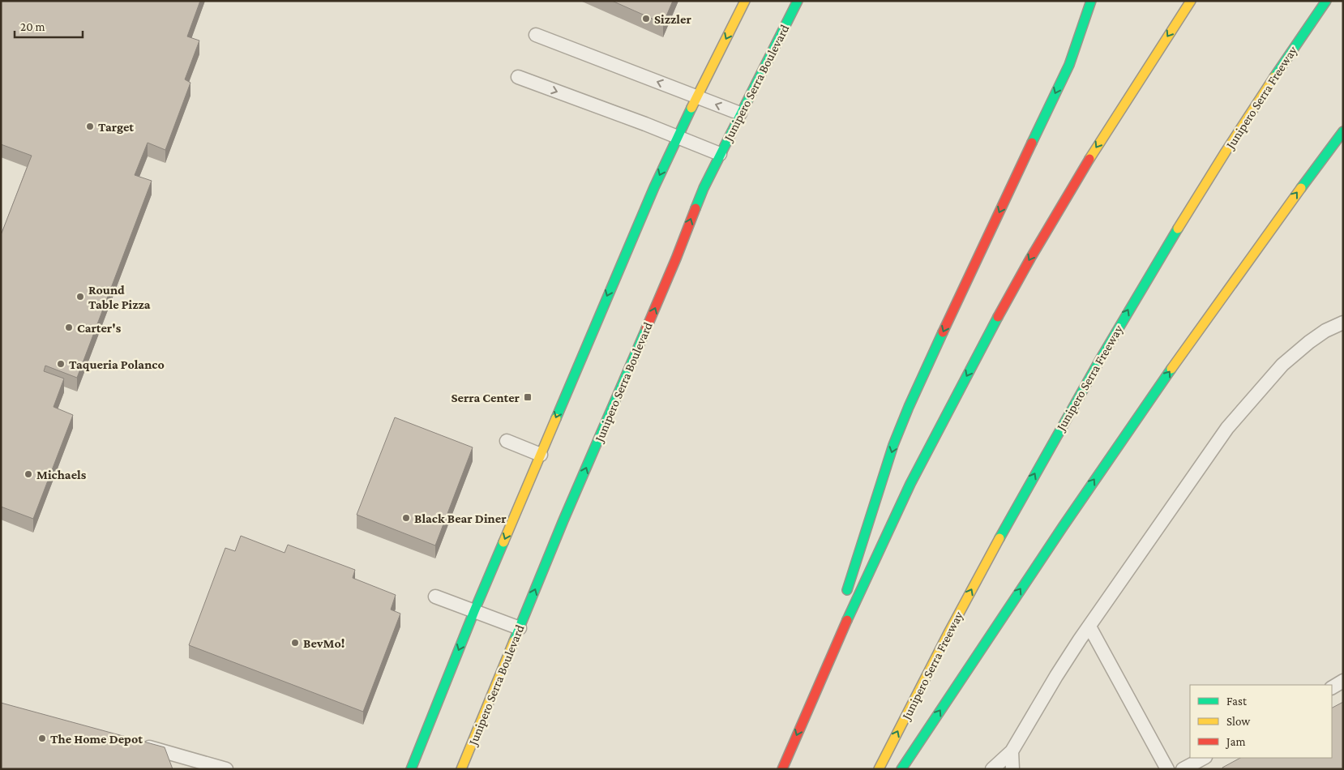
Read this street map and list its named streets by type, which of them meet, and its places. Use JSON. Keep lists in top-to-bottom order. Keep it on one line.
{"streets":{"main road":["Junipero Serra Boulevard","Junipero Serra Freeway"]},"places":{"other":["Sizzler","Target","Round Table Pizza","Carter's","Taqueria Polanco","Michaels","Black Bear Diner","BevMo!","The Home Depot"],"transit":["Serra Center"]},"legend":["Fast","Slow","Jam"],"scale_bar":"20 m"}
